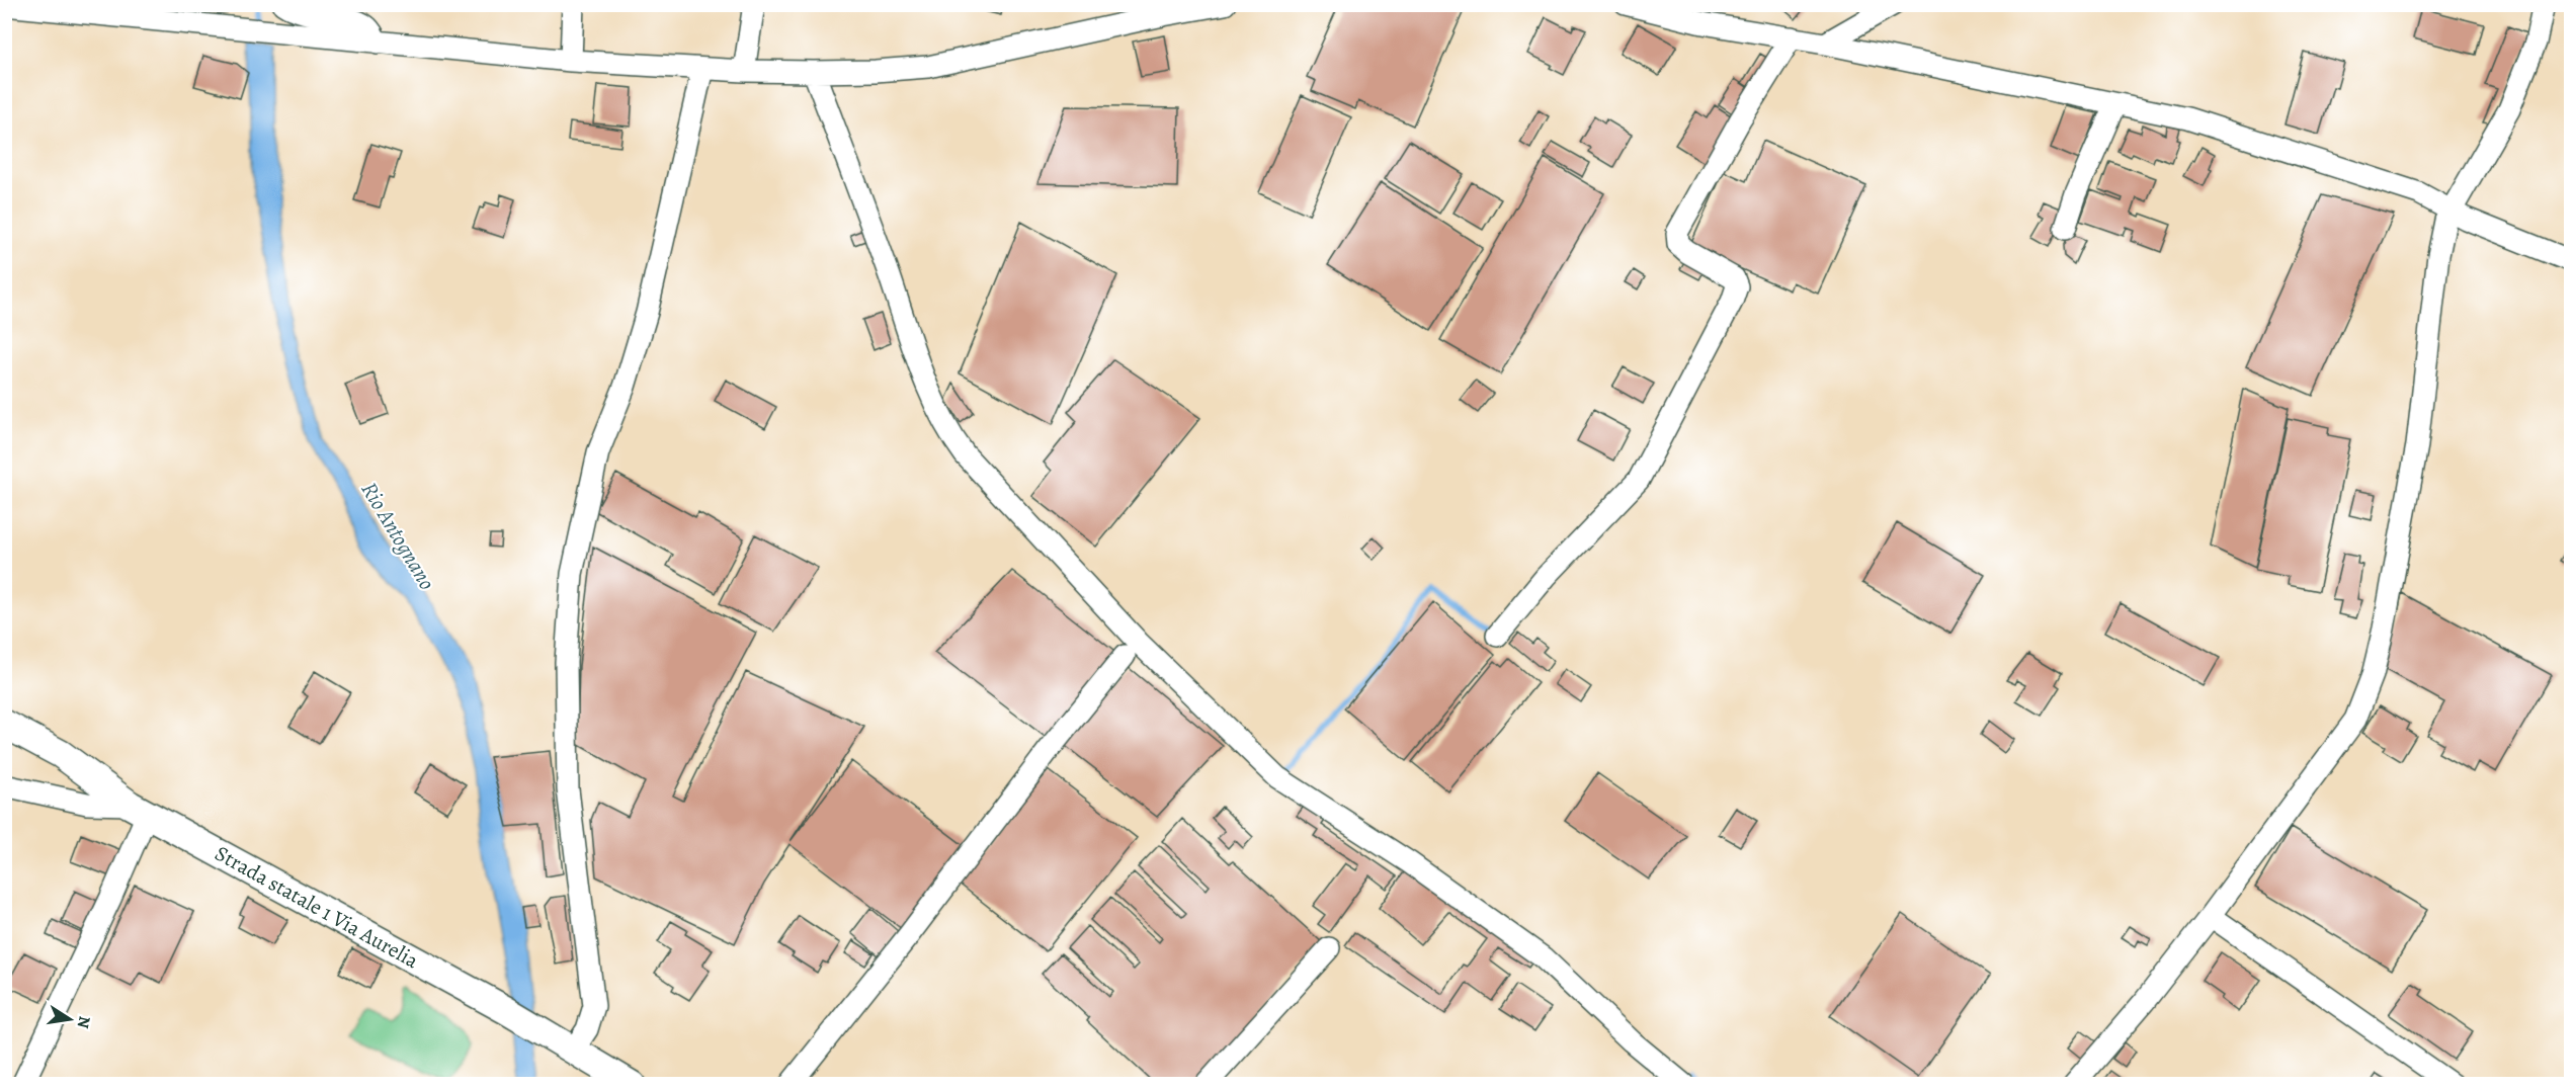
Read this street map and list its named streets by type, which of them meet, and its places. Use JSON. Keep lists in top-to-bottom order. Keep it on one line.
{"streets":{"main road":["Strada statale 1 Via Aurelia"]},"water":["Rio Antognano"],"north":"right"}
